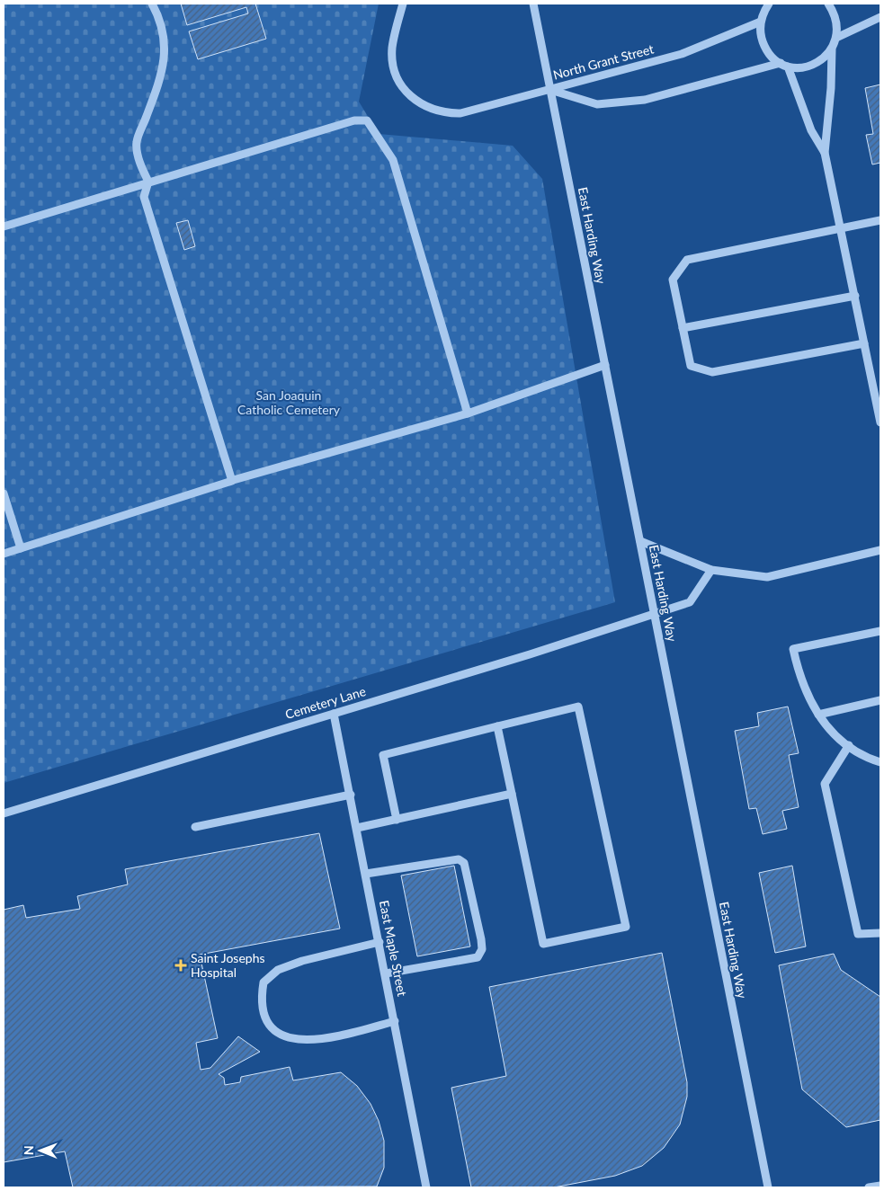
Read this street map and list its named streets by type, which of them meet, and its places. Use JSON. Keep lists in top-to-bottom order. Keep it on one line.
{"streets":{"street":["North Grant Street","East Harding Way","Cemetery Lane","East Maple Street"]},"crossings":[["North Grant Street","East Harding Way"],["East Harding Way","Cemetery Lane"],["Cemetery Lane","East Maple Street"]],"parks":["San Joaquin Catholic Cemetery"],"places":{"health":["Saint Josephs Hospital"]},"north":"left"}
